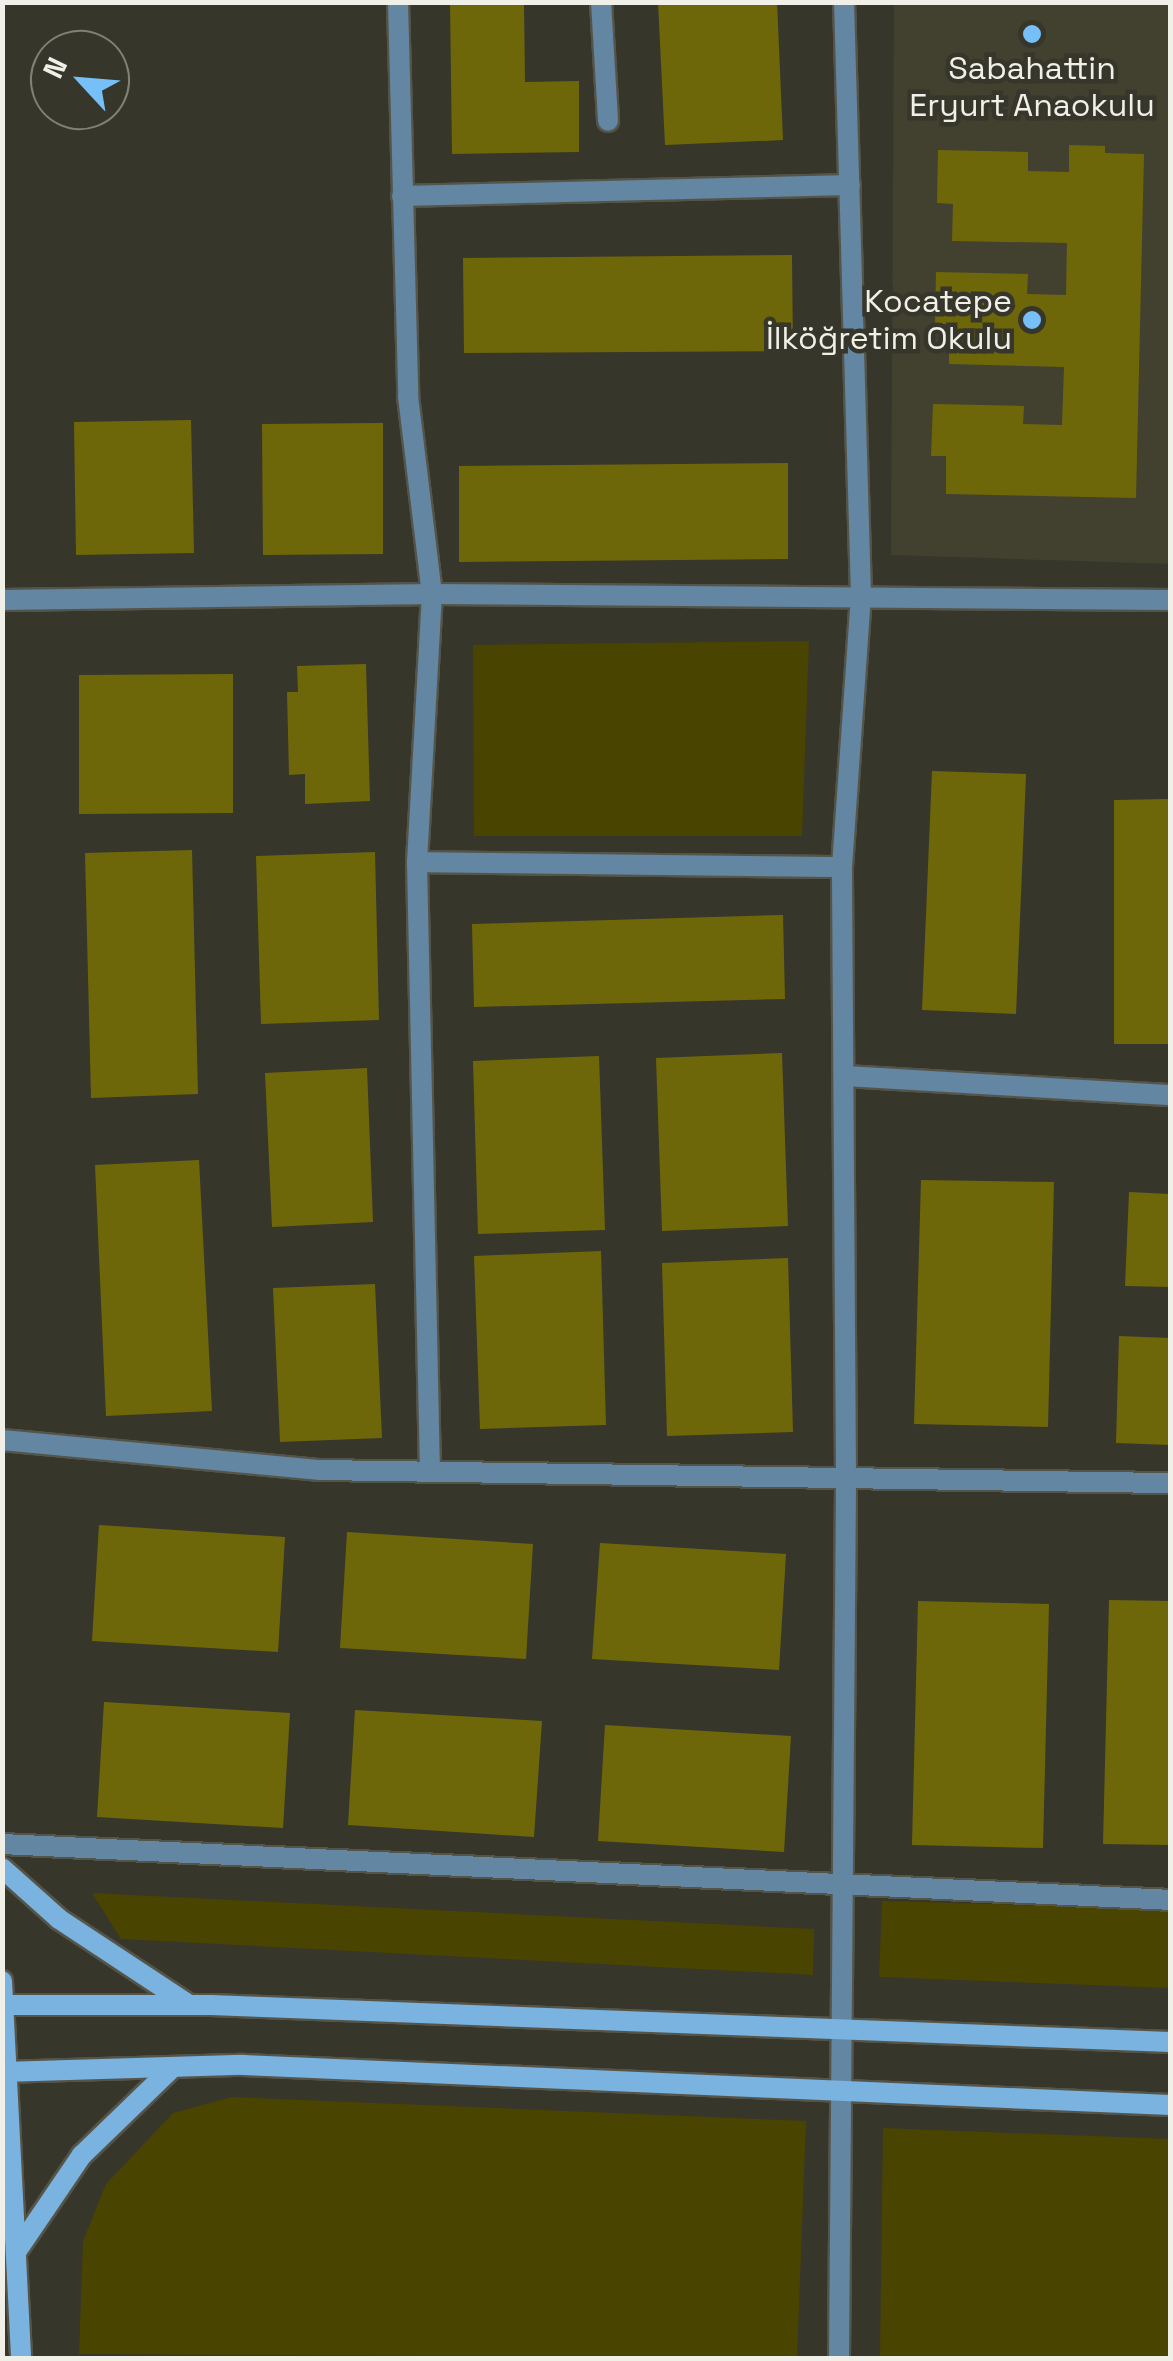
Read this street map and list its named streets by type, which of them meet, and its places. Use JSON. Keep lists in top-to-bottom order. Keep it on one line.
{"places":["Sabahattin Eryurt Anaokulu","Kocatepe İlköğretim Okulu"],"north":"top left"}
